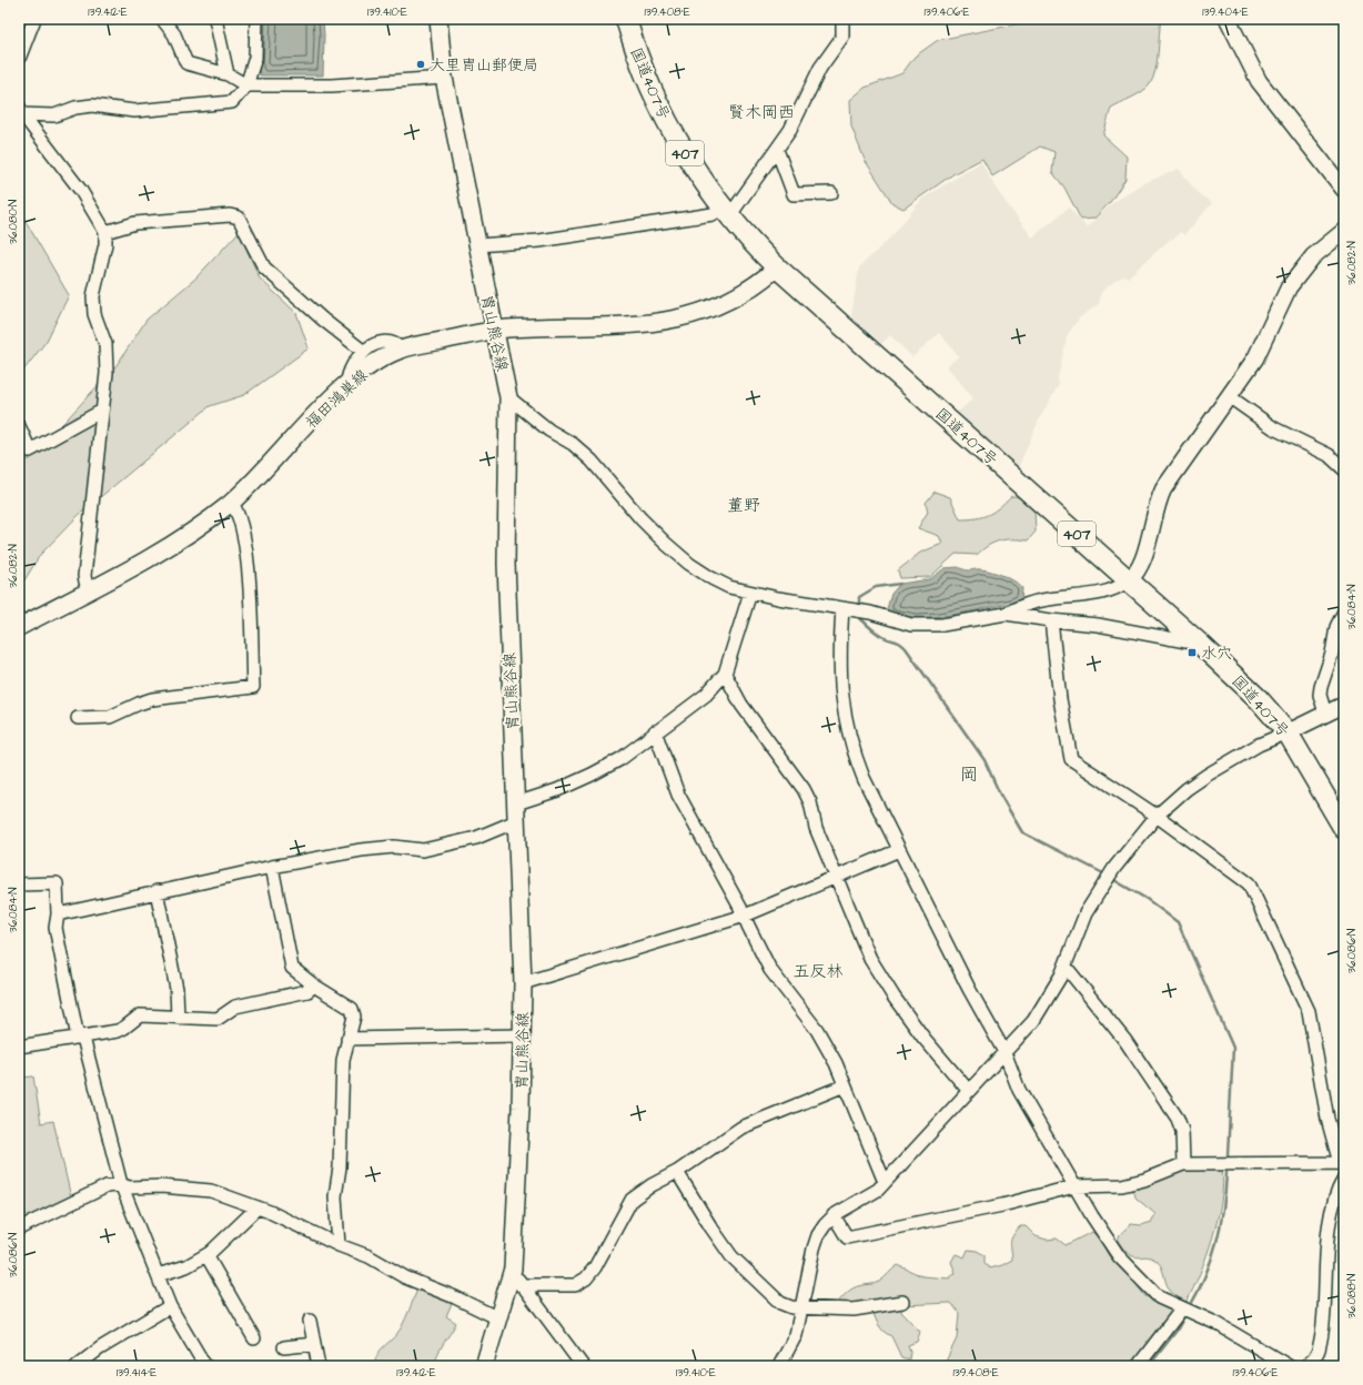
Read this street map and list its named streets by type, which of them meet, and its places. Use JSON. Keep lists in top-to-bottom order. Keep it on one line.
{"streets":{"highway":["国道407号","407"],"main road":["胄山熊谷線","福田鴻巣線"]},"crossings":[["国道407号","福田鴻巣線"],["胄山熊谷線","福田鴻巣線"]],"districts":["賢木岡西","董野","岡","五反林"],"places":{"other":["大里冑山郵便局"],"transit":["水穴"]},"coordinates":["139.412°E","139.410°E","139.408°E","139.406°E","139.404°E","36.080°N","36.082°N","36.084°N","36.086°N","36.088°N","139.414°E"]}
